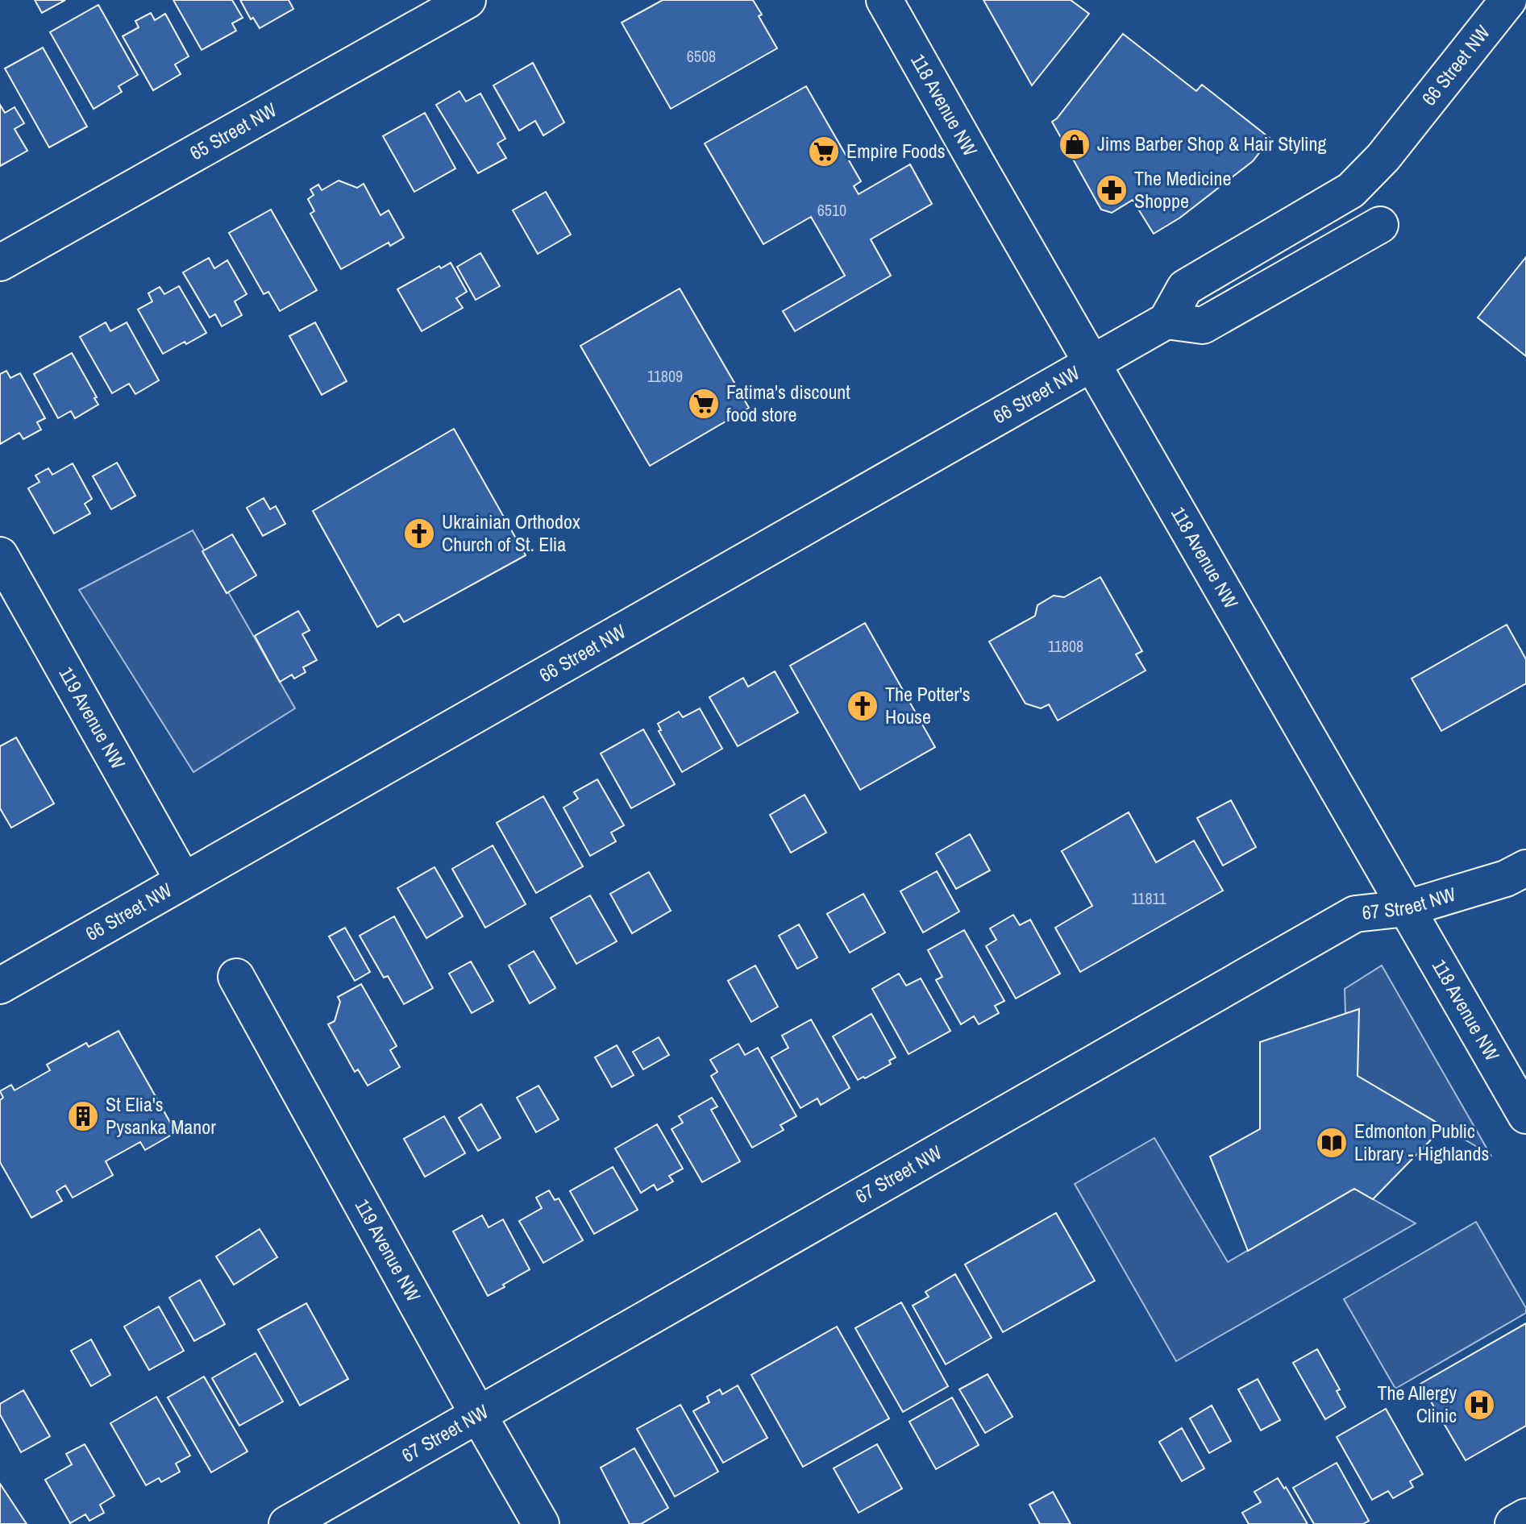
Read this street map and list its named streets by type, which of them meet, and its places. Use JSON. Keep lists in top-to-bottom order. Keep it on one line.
{"streets":{"street":["66 Street NW","118 Avenue NW","65 Street NW","119 Avenue NW","67 Street NW"]},"crossings":[["66 Street NW","118 Avenue NW"],["66 Street NW","119 Avenue NW"],["118 Avenue NW","67 Street NW"],["119 Avenue NW","67 Street NW"]],"places":{"shop":["Jims Barber Shop & Hair Styling"],"supermarket":["Empire Foods","Fatima's discount food store"],"pharmacy":["The Medicine Shoppe"],"church":["Ukrainian Orthodox Church of St. Elia","The Potter's House"],"building":["St Elia's Pysanka Manor"],"library":["Edmonton Public Library - Highlands"],"hospital":["The Allergy Clinic"]},"house_numbers":["6508","6510","11809","11808","11811"]}
